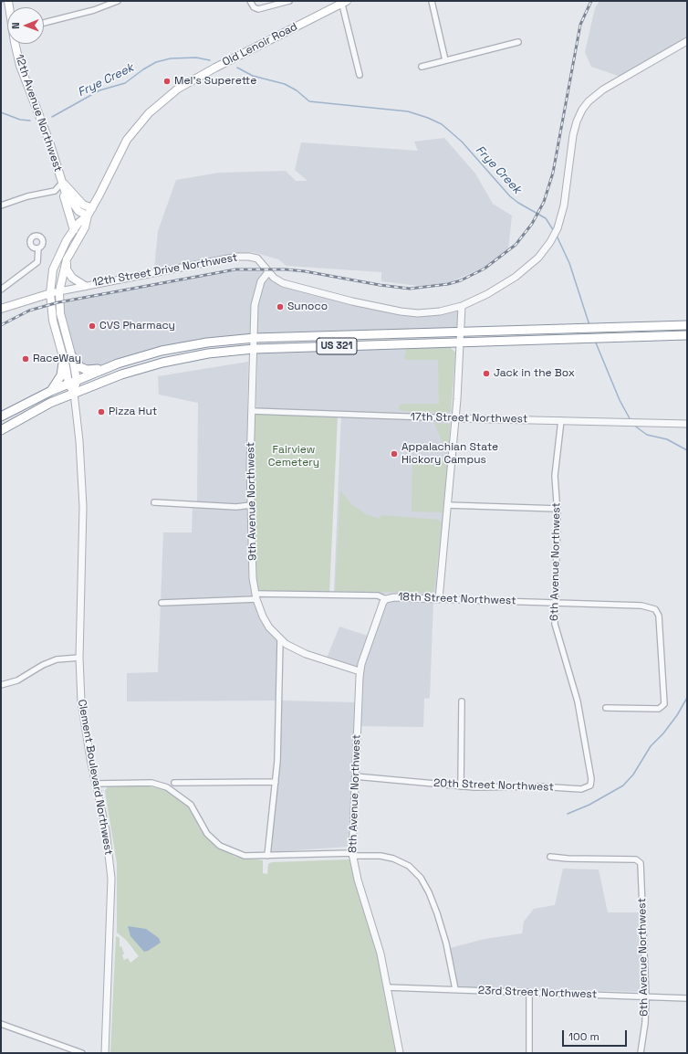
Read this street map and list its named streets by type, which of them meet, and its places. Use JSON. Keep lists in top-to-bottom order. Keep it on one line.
{"streets":{"highway":["US 321"],"main road":["Old Lenoir Road","12th Avenue Northwest","12th Street Drive Northwest","Clement Boulevard Northwest"],"street":["17th Street Northwest","9th Avenue Northwest","6th Avenue Northwest","18th Street Northwest","20th Street Northwest","8th Avenue Northwest","23rd Street Northwest"]},"crossings":[["Old Lenoir Road","12th Avenue Northwest"],["Old Lenoir Road","12th Street Drive Northwest"],["Old Lenoir Road","Clement Boulevard Northwest"],["12th Street Drive Northwest","9th Avenue Northwest"],["12th Street Drive Northwest","Clement Boulevard Northwest"],["US 321","9th Avenue Northwest"],["US 321","Clement Boulevard Northwest"],["17th Street Northwest","9th Avenue Northwest"],["17th Street Northwest","6th Avenue Northwest"],["9th Avenue Northwest","18th Street Northwest"],["9th Avenue Northwest","8th Avenue Northwest"],["6th Avenue Northwest","18th Street Northwest"],["6th Avenue Northwest","20th Street Northwest"],["6th Avenue Northwest","23rd Street Northwest"],["18th Street Northwest","8th Avenue Northwest"],["20th Street Northwest","8th Avenue Northwest"],["8th Avenue Northwest","23rd Street Northwest"]],"water":["Frye Creek"],"parks":["Fairview Cemetery"],"places":["Mel's Superette","Sunoco","CVS Pharmacy","RaceWay","Jack in the Box","Pizza Hut","Appalachian State Hickory Campus"],"scale_bar":"100 m","north":"left"}
